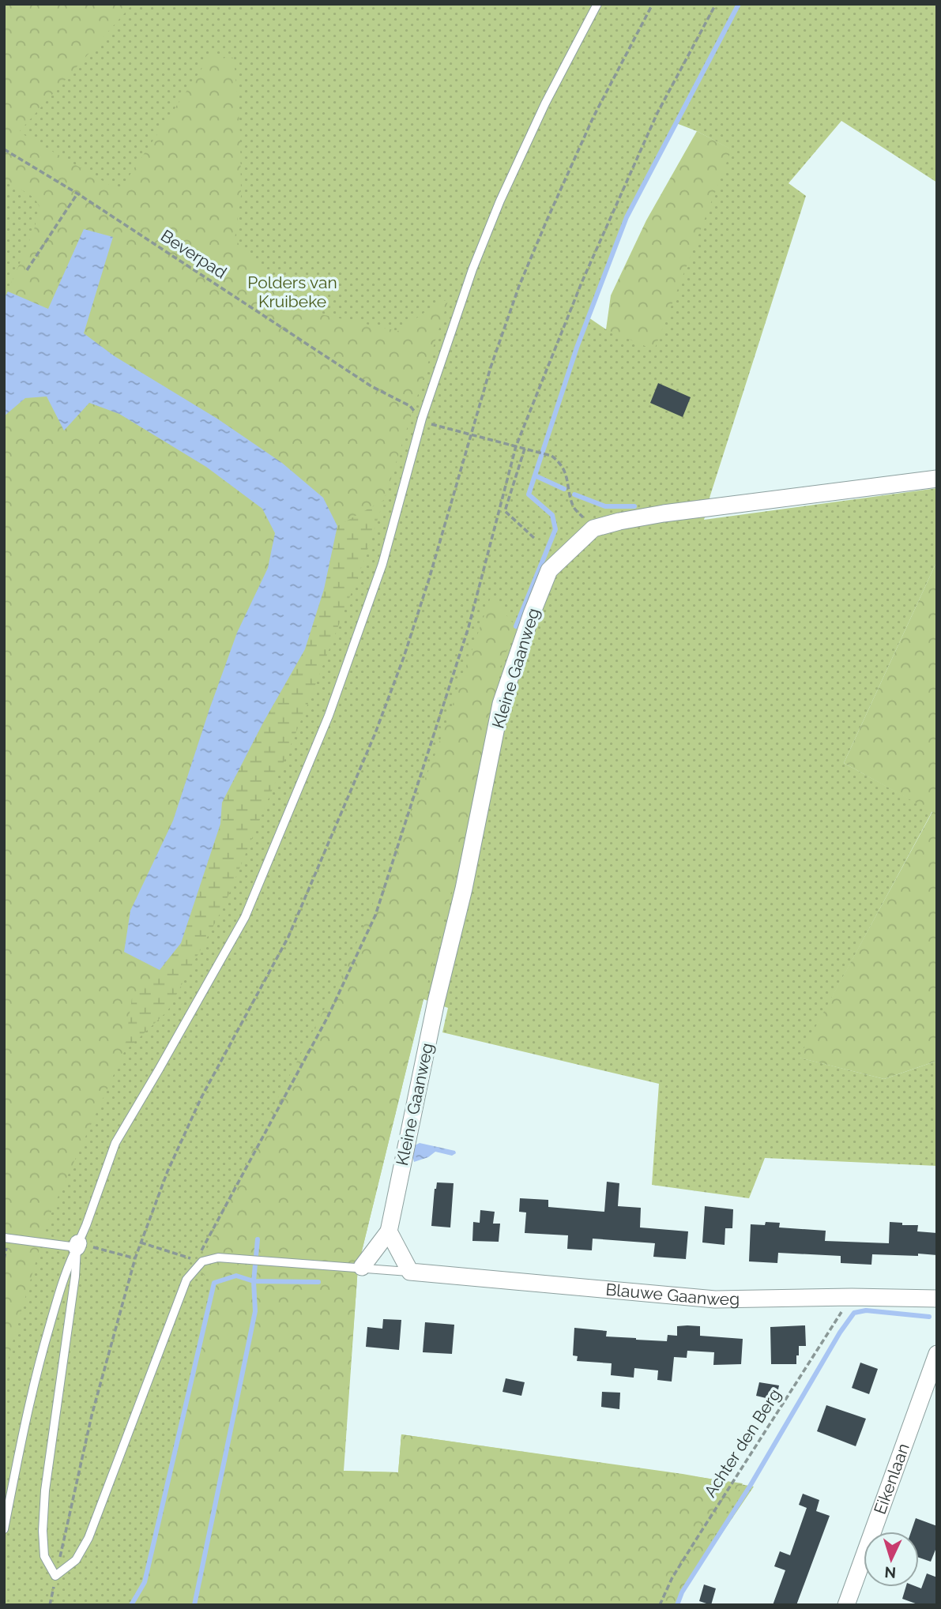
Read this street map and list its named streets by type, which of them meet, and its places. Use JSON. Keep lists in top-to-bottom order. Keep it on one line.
{"streets":{"street":["Kleine Gaanweg","Blauwe Gaanweg","Eikenlaan"],"path":["Beverpad","Achter den Berg"]},"crossings":[["Beverpad","Kleine Gaanweg"],["Blauwe Gaanweg","Achter den Berg"]],"parks":["Polders van Kruibeke"],"north":"bottom"}
